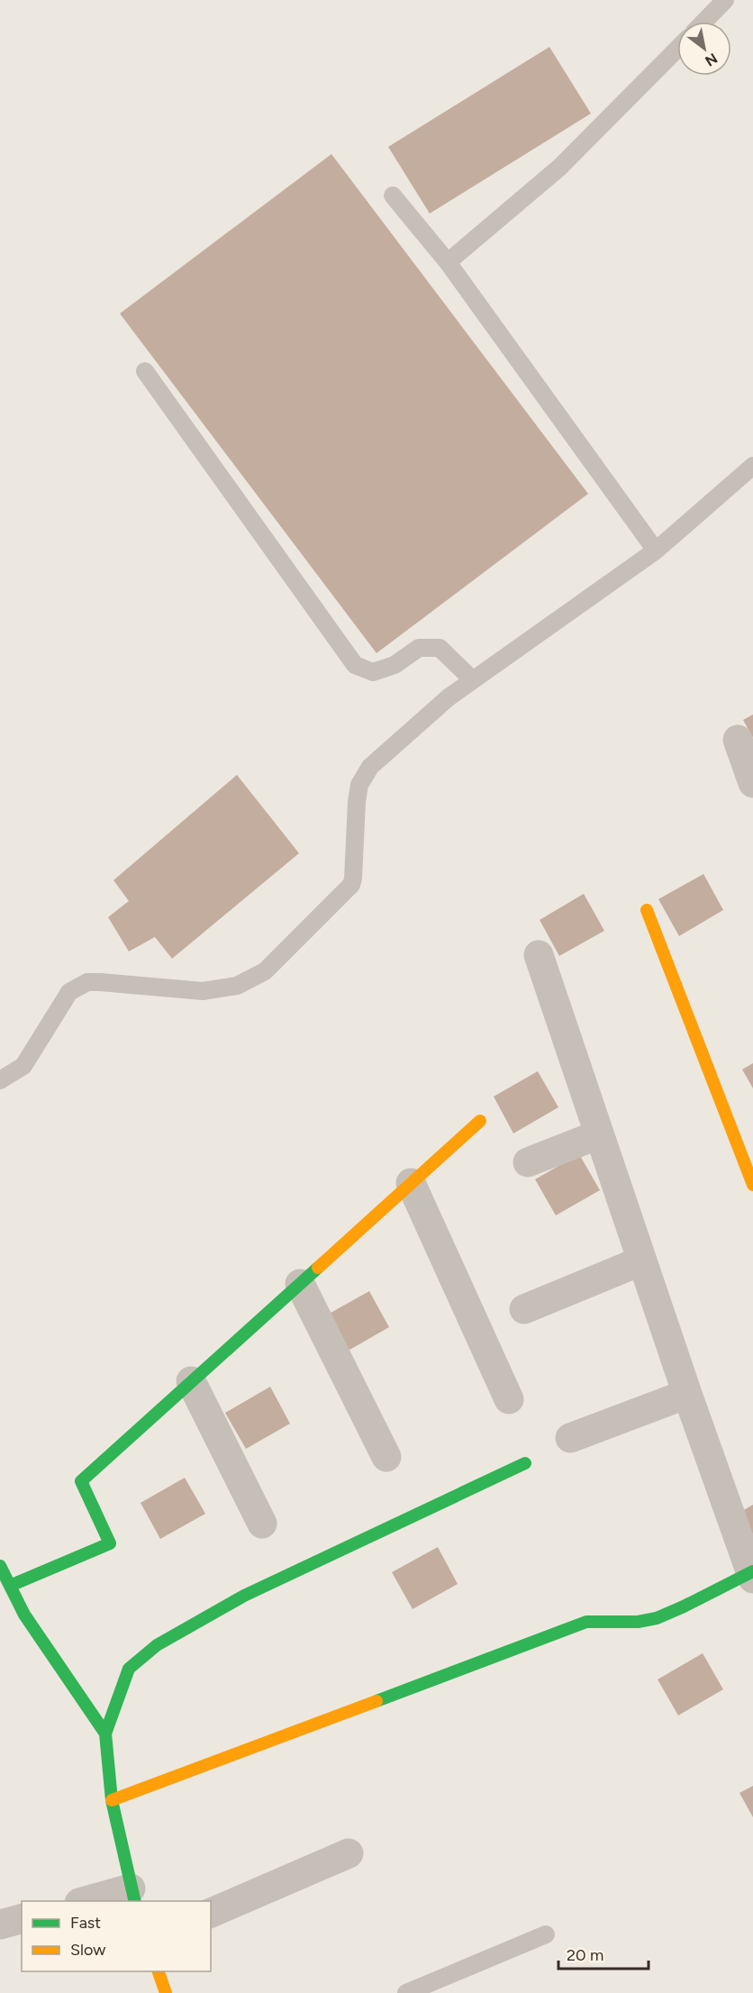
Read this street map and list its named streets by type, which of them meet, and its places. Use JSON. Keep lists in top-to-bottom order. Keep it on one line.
{"legend":["Fast","Slow"],"scale_bar":"20 m","north":"bottom right"}
